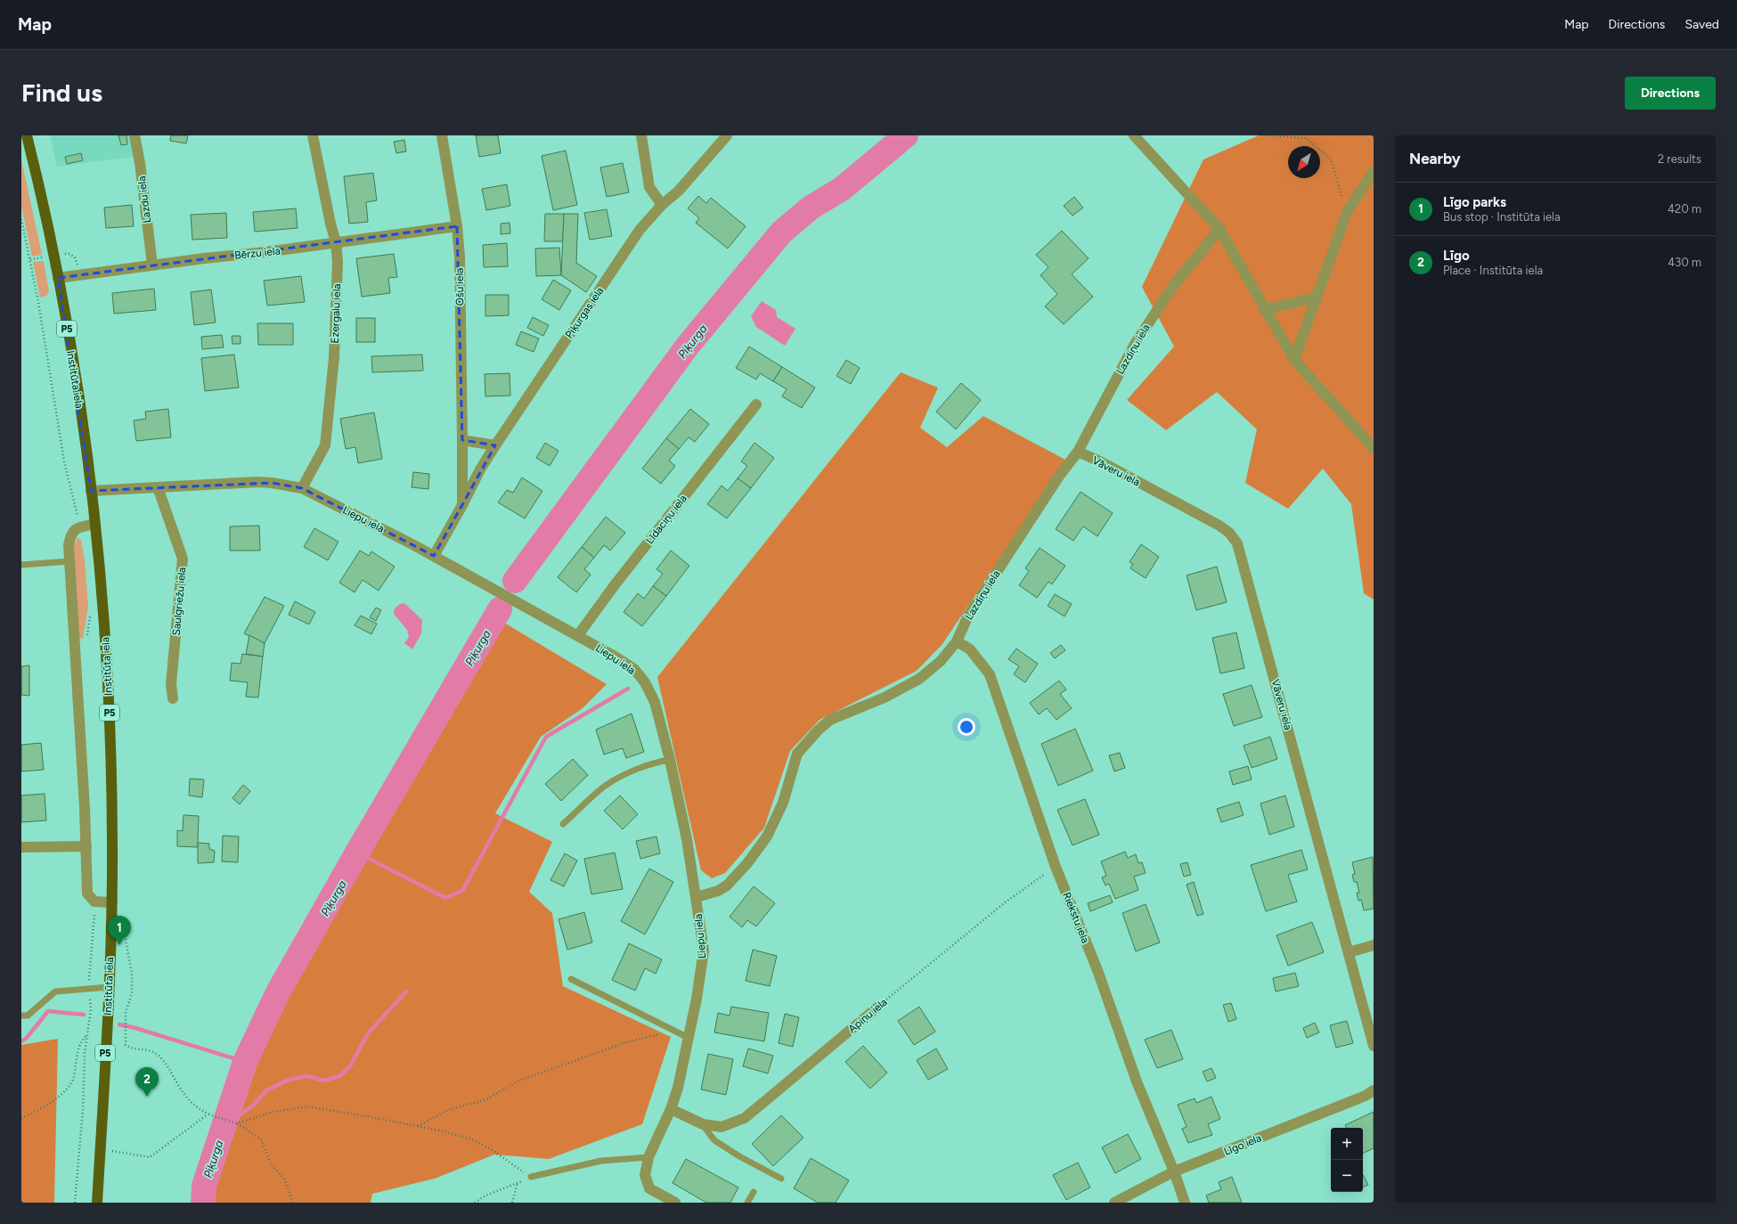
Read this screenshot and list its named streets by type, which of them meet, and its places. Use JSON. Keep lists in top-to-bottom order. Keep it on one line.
{"streets":{"main road":["P5","Institūta iela"],"street":["Lazdu iela","Bērzu iela","Ošu iela","Piķurgas iela","Ezergalu iela","Lazdiņu iela","Vāveru iela","Liepu iela","Līdaciņu iela","Saulgriežu iela","Riekstu iela","Apiņu iela","Līgo iela"]},"crossings":[["Lazdu iela","Bērzu iela"],["Bērzu iela","Ošu iela"],["Bērzu iela","Ezergalu iela"],["Bērzu iela","Institūta iela"],["Ošu iela","Piķurgas iela"],["Ošu iela","Liepu iela"],["Ezergalu iela","Liepu iela"],["Lazdiņu iela","Vāveru iela"],["Lazdiņu iela","Liepu iela"],["Lazdiņu iela","Riekstu iela"],["Institūta iela","Liepu iela"],["Liepu iela","Līdaciņu iela"],["Liepu iela","Saulgriežu iela"],["Liepu iela","Apiņu iela"],["Riekstu iela","Apiņu iela"],["Riekstu iela","Līgo iela"]],"water":["Piķurga"],"north":"bottom left","page":{"header":"Map","nav":["Map","Directions","Saved"],"buttons":"Directions","title":"Find us","heading":["Nearby","2 results"],"list":[{"mark":"1","name":"Līgo parks","note":"Bus stop · Institūta iela","value":"420 m"},{"mark":"2","name":"Līgo","note":"Place · Institūta iela","value":"430 m"}],"pins":["1","2"],"map_buttons":["+","−"]}}
